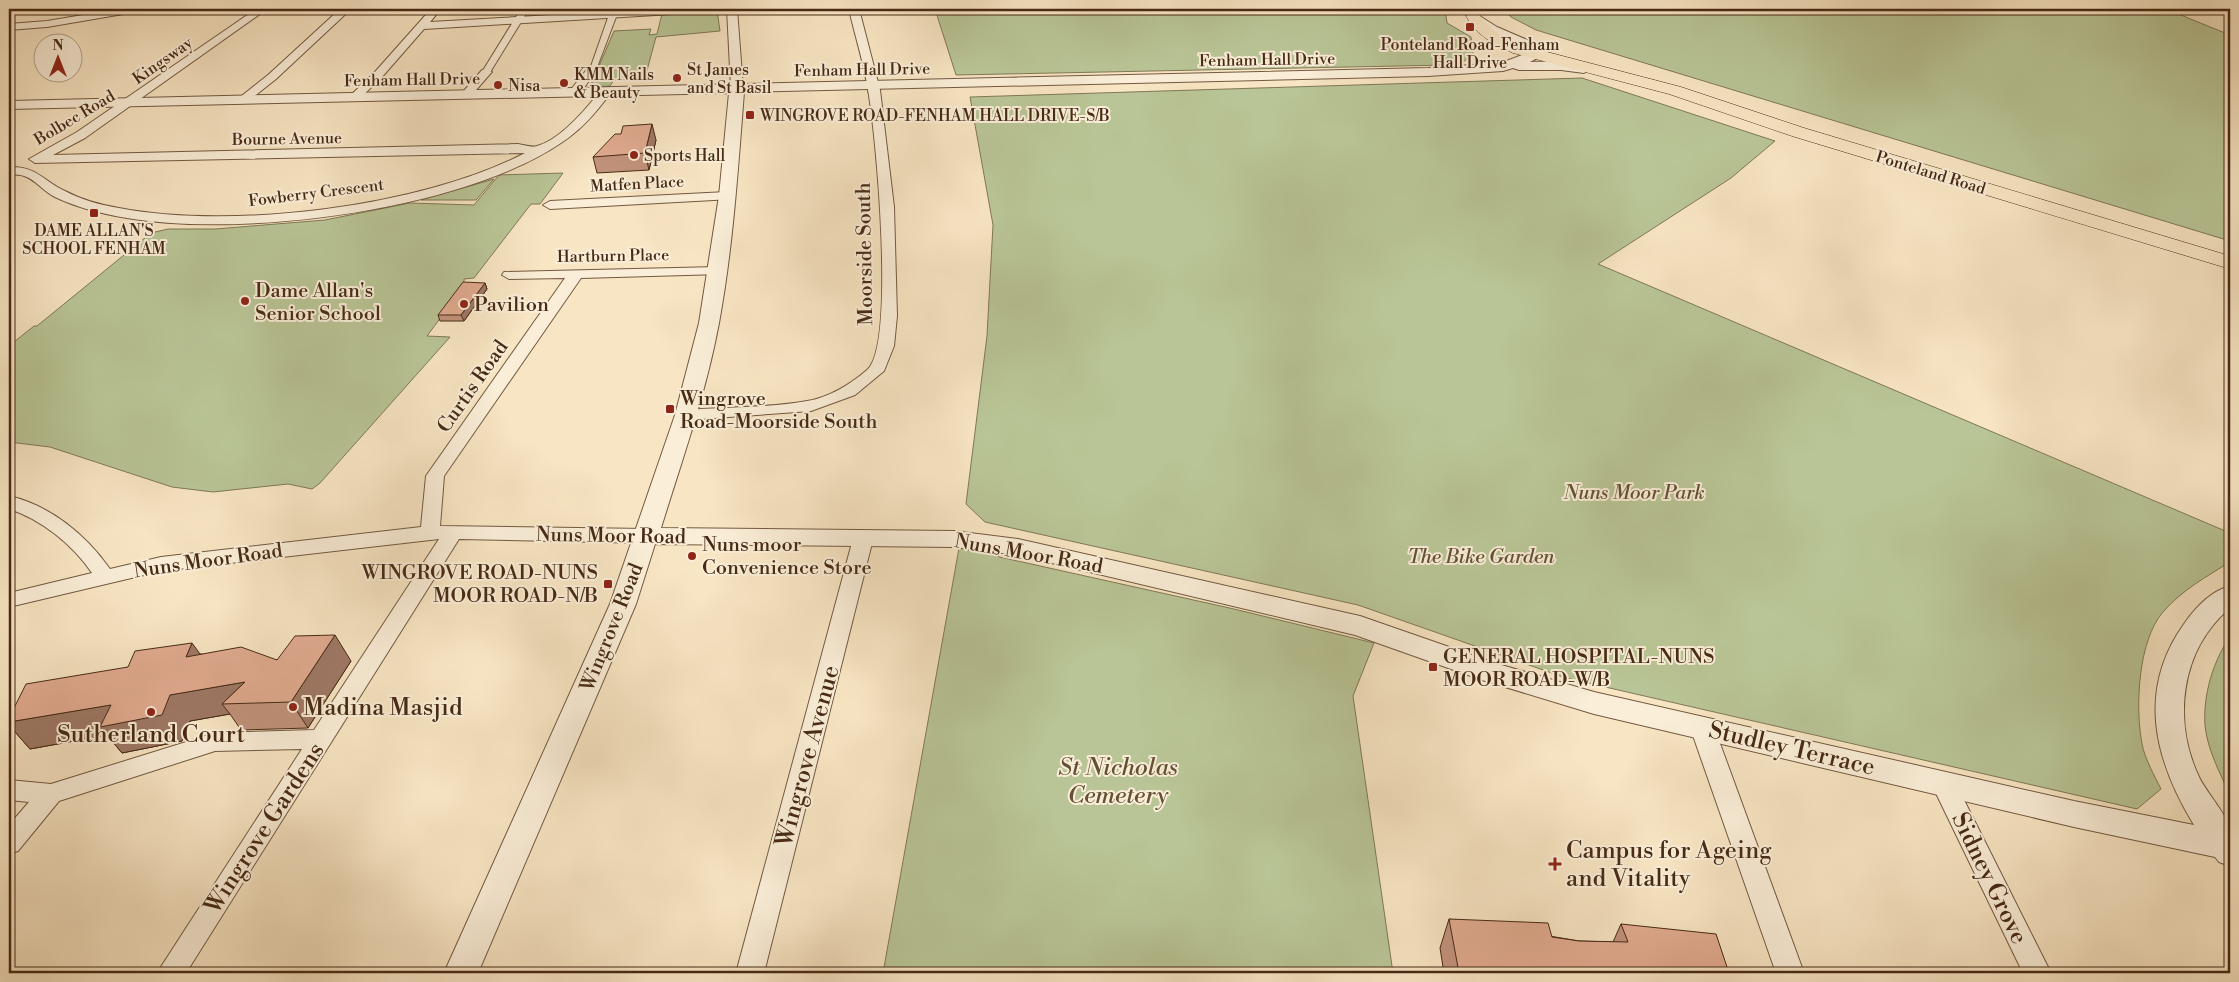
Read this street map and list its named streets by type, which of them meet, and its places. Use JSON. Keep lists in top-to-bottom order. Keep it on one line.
{"streets":{"main road":["Ponteland Road"],"street":["Fenham Hall Drive","Kingsway","Bolbec Road","Bourne Avenue","Matfen Place","Fowberry Crescent","Moorside South","Hartburn Place","Curtis Road","Nuns Moor Road","Wingrove Road","Studley Terrace","Wingrove Avenue","Wingrove Gardens","Sidney Grove"]},"crossings":[["Fenham Hall Drive","Kingsway"],["Fenham Hall Drive","Bolbec Road"],["Fenham Hall Drive","Ponteland Road"],["Fenham Hall Drive","Fowberry Crescent"],["Fenham Hall Drive","Moorside South"],["Fenham Hall Drive","Wingrove Road"],["Kingsway","Bolbec Road"],["Bolbec Road","Bourne Avenue"],["Bolbec Road","Fowberry Crescent"],["Bourne Avenue","Fowberry Crescent"],["Matfen Place","Wingrove Road"],["Moorside South","Wingrove Road"],["Hartburn Place","Curtis Road"],["Hartburn Place","Wingrove Road"],["Curtis Road","Nuns Moor Road"],["Nuns Moor Road","Wingrove Road"],["Nuns Moor Road","Studley Terrace"],["Nuns Moor Road","Wingrove Avenue"],["Nuns Moor Road","Wingrove Gardens"],["Studley Terrace","Sidney Grove"]],"parks":["Nuns Moor Park","The Bike Garden","St Nicholas Cemetery"],"places":{"transit":["Ponteland Road-Fenham Hall Drive","WINGROVE ROAD-FENHAM HALL DRIVE-S/B","DAME ALLAN'S SCHOOL FENHAM","Wingrove Road-Moorside South","WINGROVE ROAD-NUNS MOOR ROAD-N/B","GENERAL HOSPITAL-NUNS MOOR ROAD-W/B"],"other":["St James and St Basil","KMM Nails & Beauty","Nisa","Sports Hall","Dame Allan's Senior School","Pavilion","Nuns moor Convenience Store","Madina Masjid","Sutherland Court"],"health":["Campus for Ageing and Vitality"]},"north":"top"}
